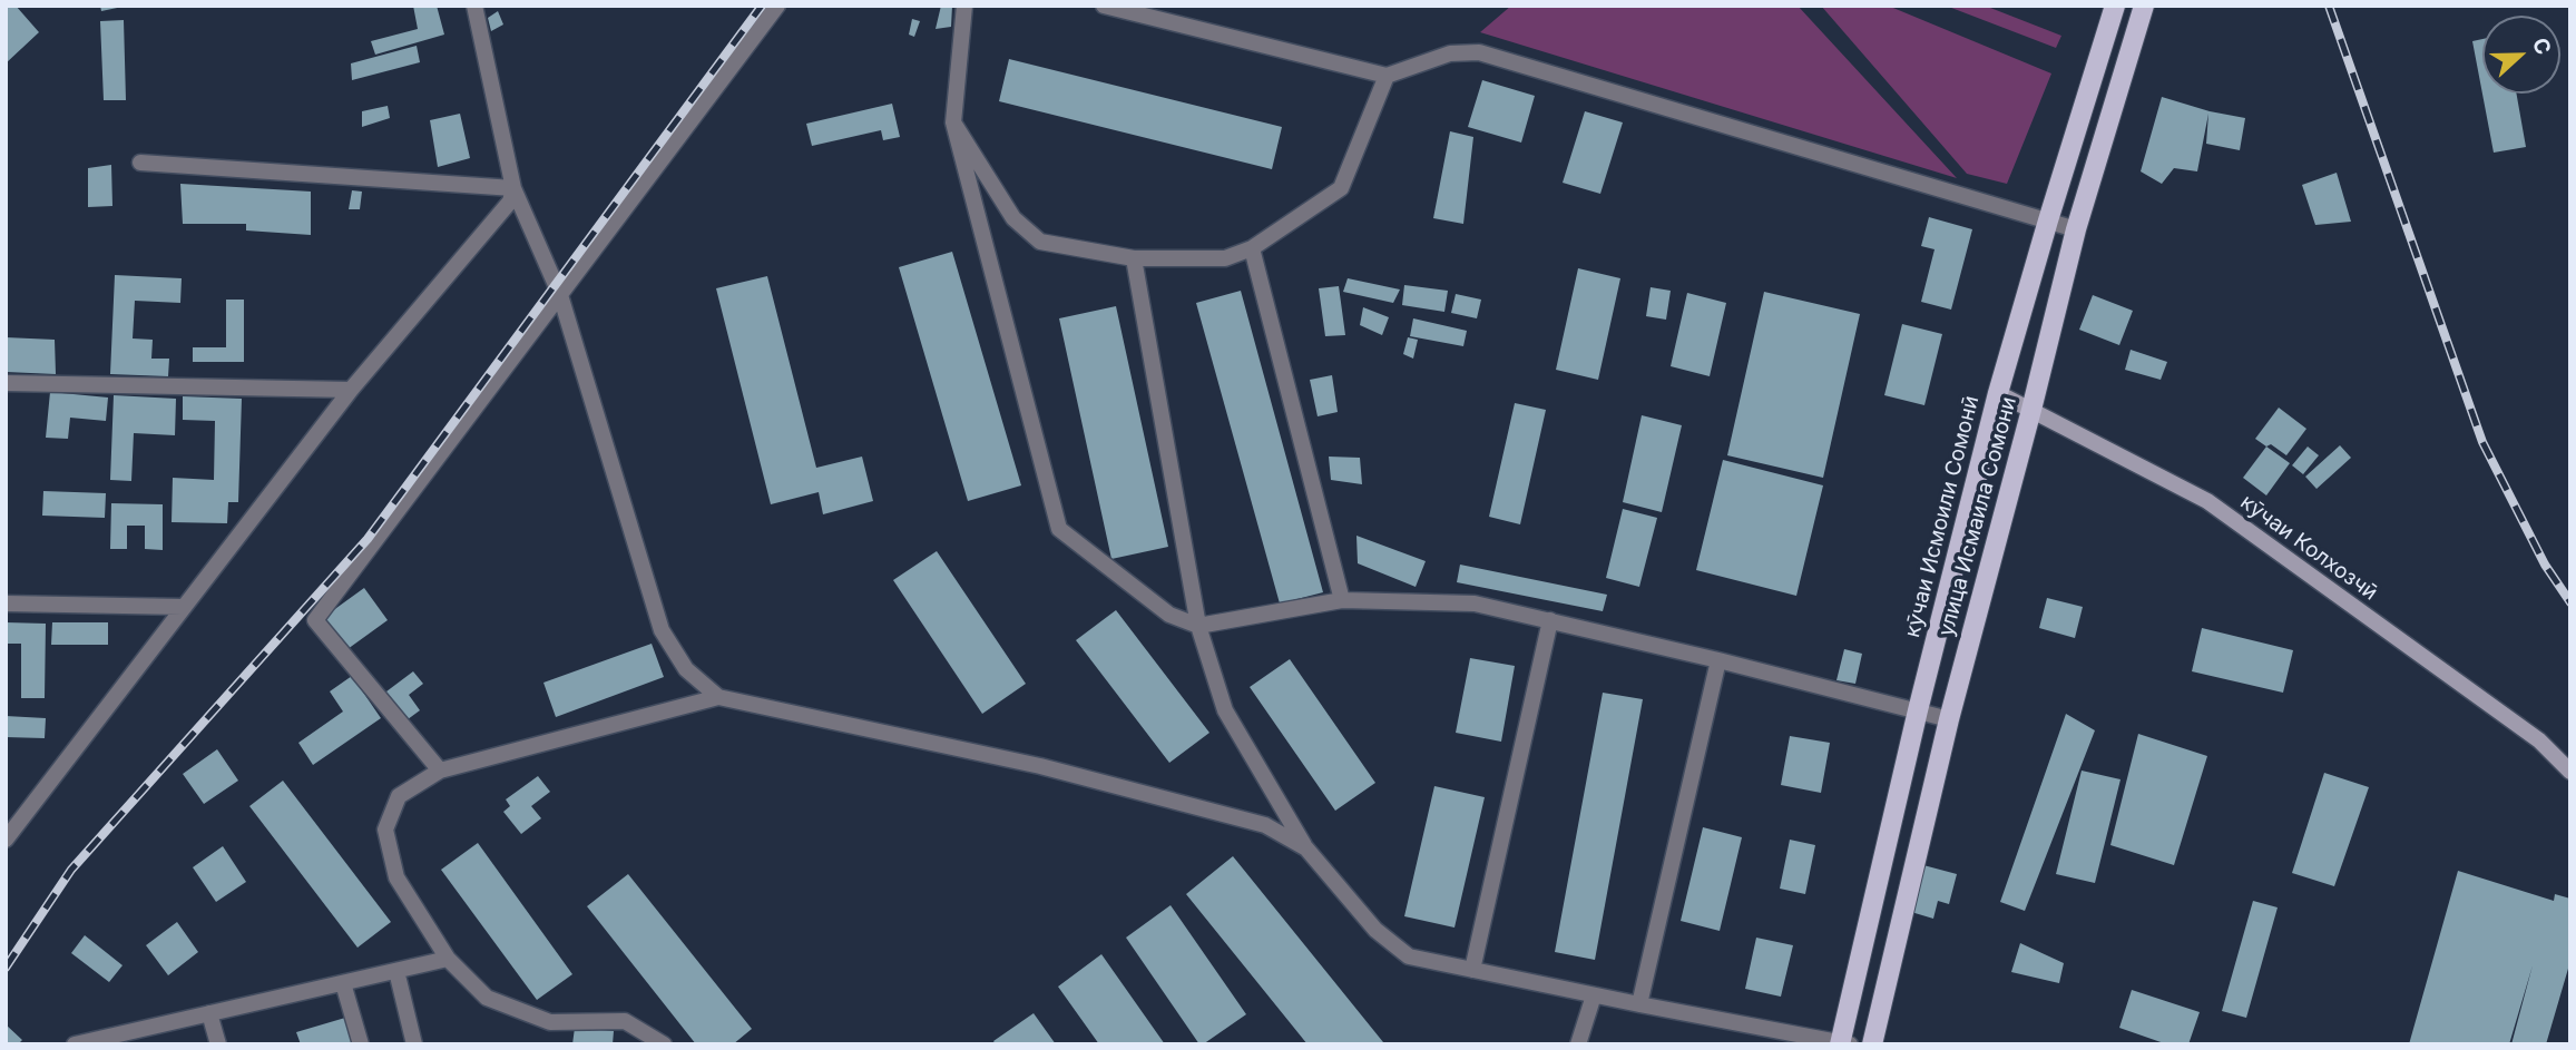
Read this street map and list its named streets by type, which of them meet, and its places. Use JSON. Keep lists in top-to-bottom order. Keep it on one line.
{"streets":{"main road":["кӯчаи Исмоили Сомонӣ","улица Исмаила Сомони","кӯчаи Колхозчӣ"]},"crossings":[["кӯчаи Исмоили Сомонӣ","кӯчаи Колхозчӣ"],["улица Исмаила Сомони","кӯчаи Колхозчӣ"]],"north":"right"}
